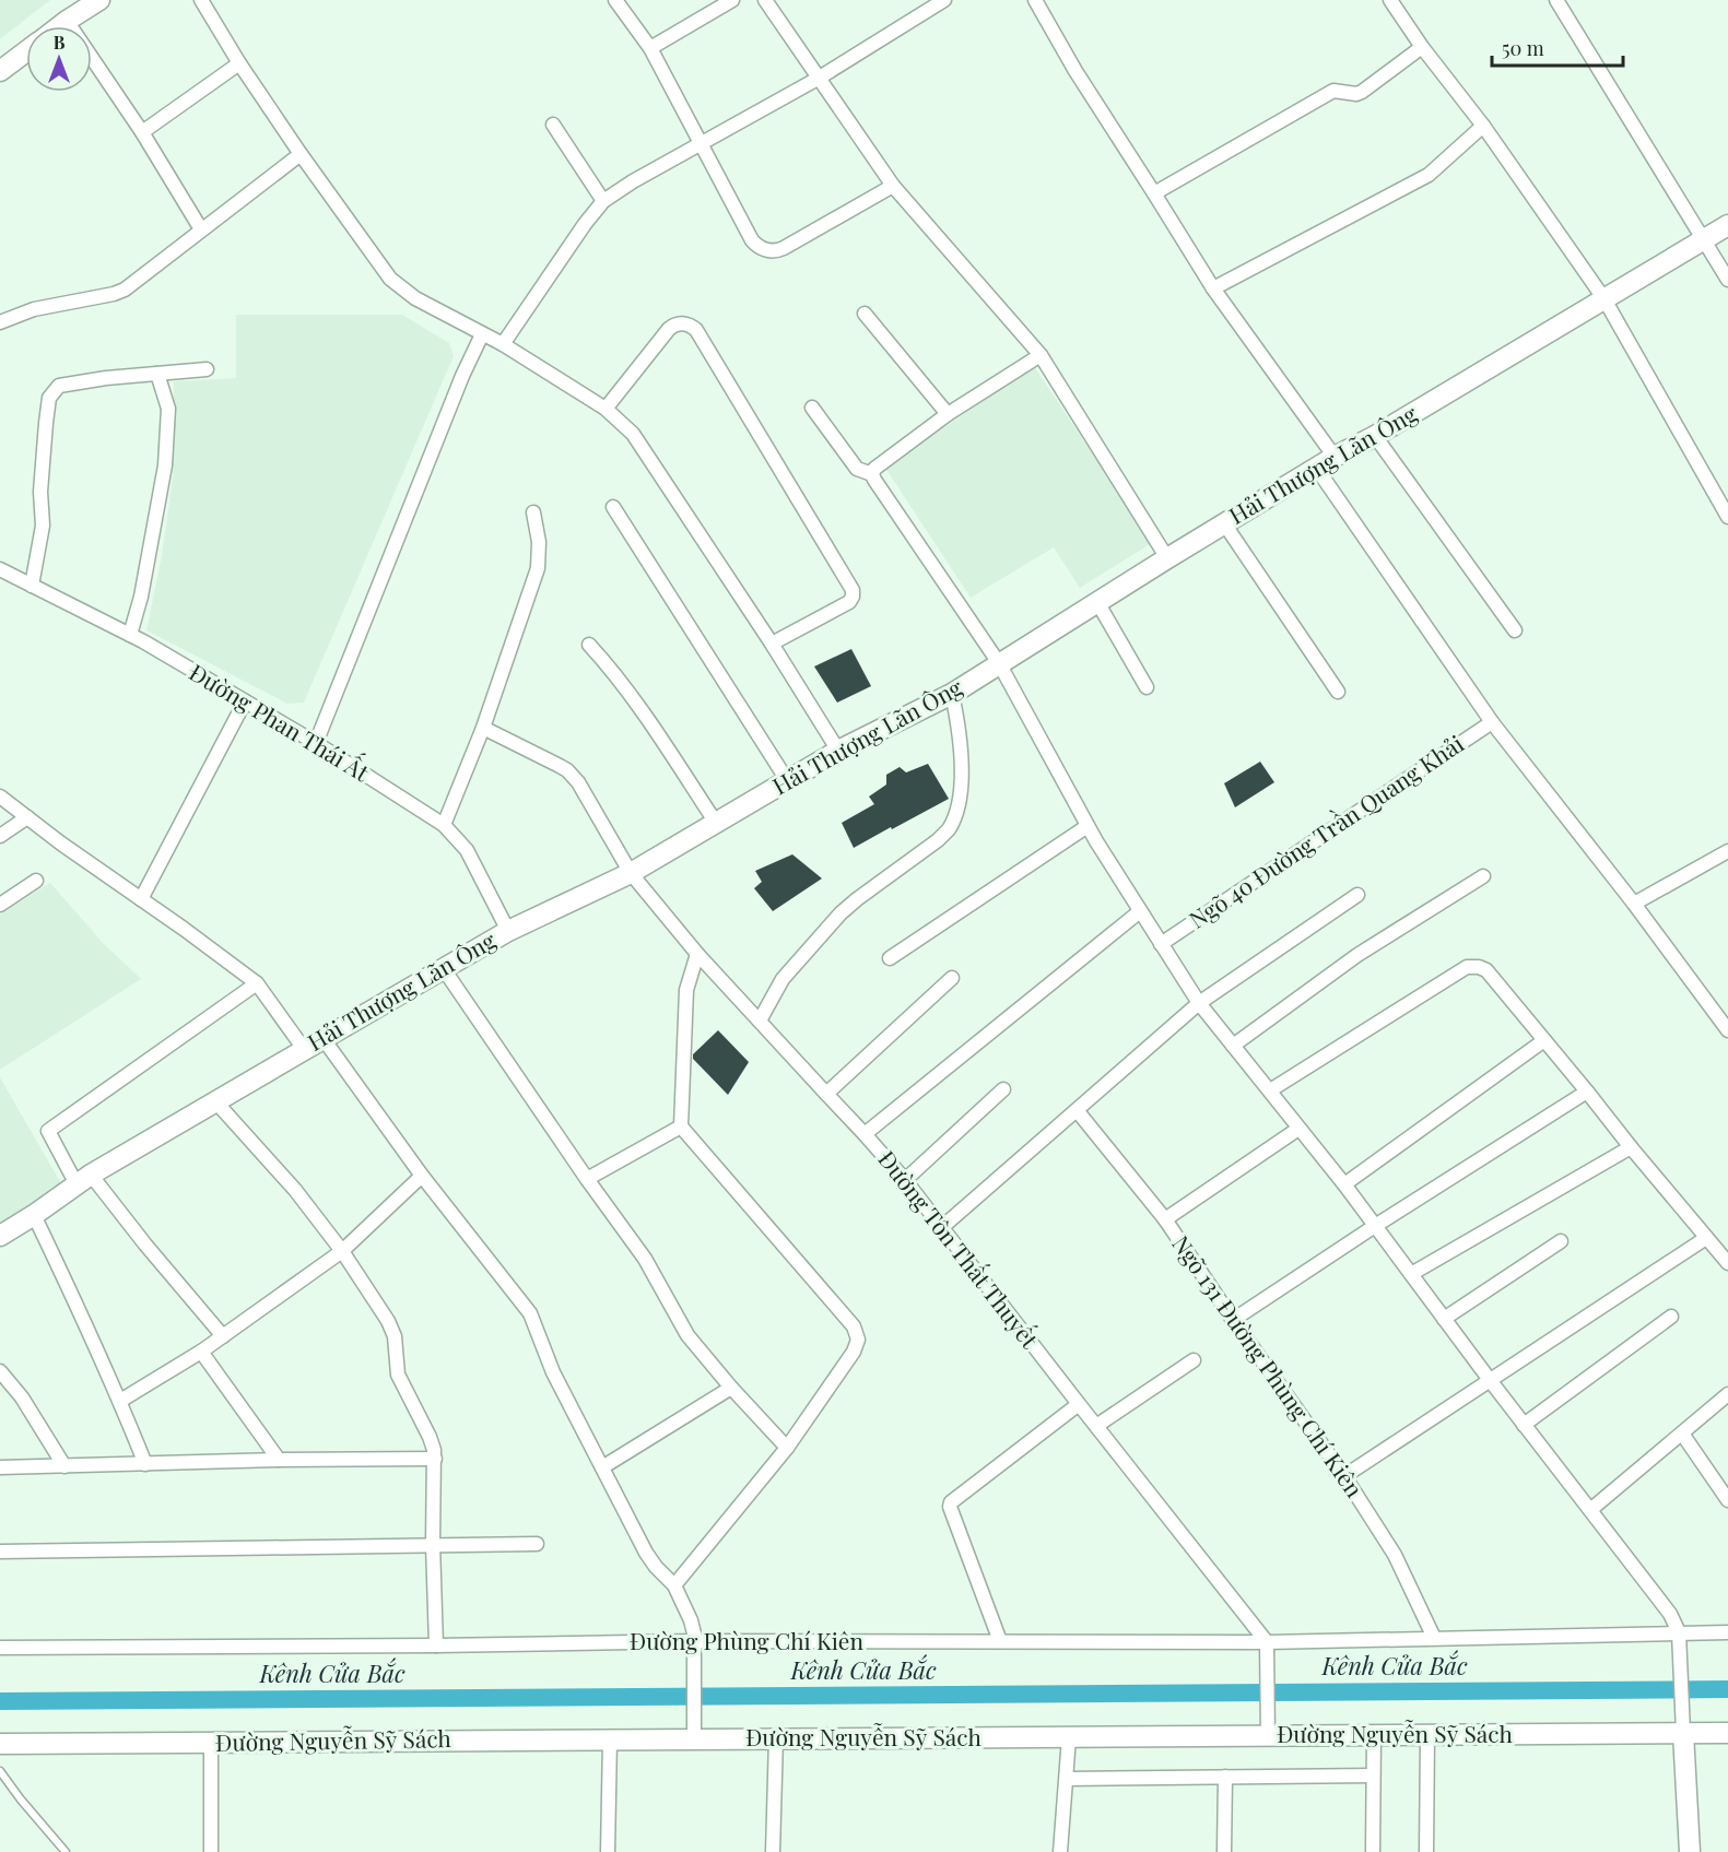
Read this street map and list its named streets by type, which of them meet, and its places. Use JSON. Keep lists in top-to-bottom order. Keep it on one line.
{"streets":{"street":["Hải Thượng Lãn Ông","Đường Phan Thái Ất","Ngõ 40 Đường Trần Quang Khải","Đường Tôn Thất Thuyết","Ngõ 131 Đường Phùng Chí Kiên","Đường Phùng Chí Kiên","Đường Nguyễn Sỹ Sách"]},"crossings":[["Hải Thượng Lãn Ông","Đường Phan Thái Ất"],["Hải Thượng Lãn Ông","Đường Tôn Thất Thuyết"],["Đường Tôn Thất Thuyết","Đường Phùng Chí Kiên"],["Ngõ 131 Đường Phùng Chí Kiên","Đường Phùng Chí Kiên"]],"water":["Kênh Cửa Bắc"],"scale_bar":"50 m","north":"top"}
